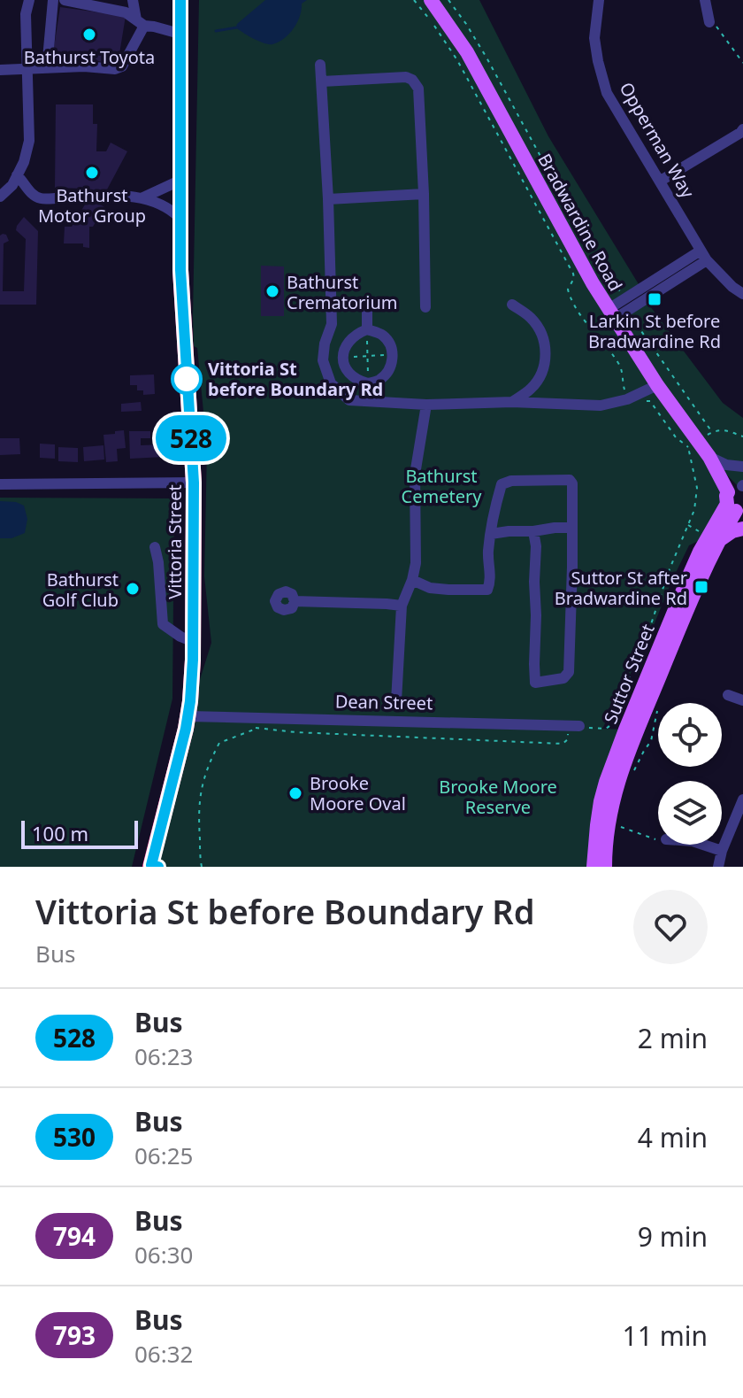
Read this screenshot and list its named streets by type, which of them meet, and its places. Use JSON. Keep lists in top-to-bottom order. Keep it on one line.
{"streets":{"highway":["Vittoria Street"],"main road":["Bradwardine Road","Suttor Street"],"street":["Opperman Way","Dean Street"]},"crossings":[["Bradwardine Road","Suttor Street"],["Vittoria Street","Dean Street"]],"parks":["Bathurst Cemetery","Brooke Moore Reserve"],"places":{"other":["Bathurst Toyota","Bathurst Motor Group","Bathurst Crematorium","Vittoria St before Boundary Rd","Bathurst Golf Club","Brooke Moore Oval"],"transit":["Larkin St before Bradwardine Rd","Suttor St after Bradwardine Rd"]},"lines":["bus line 528"],"scale_bar":"100 m","page":{"on_map":"528","scale":"100 m","heading":["Vittoria St before Boundary Rd","Bus"],"list":[{"mark":"528","name":"Bus","note":"06:23","value":"2 min"},{"mark":"530","name":"Bus","note":"06:25","value":"4 min"},{"mark":"794","name":"Bus","note":"06:30","value":"9 min"},{"mark":"793","name":"Bus","note":"06:32","value":"11 min"}]}}
